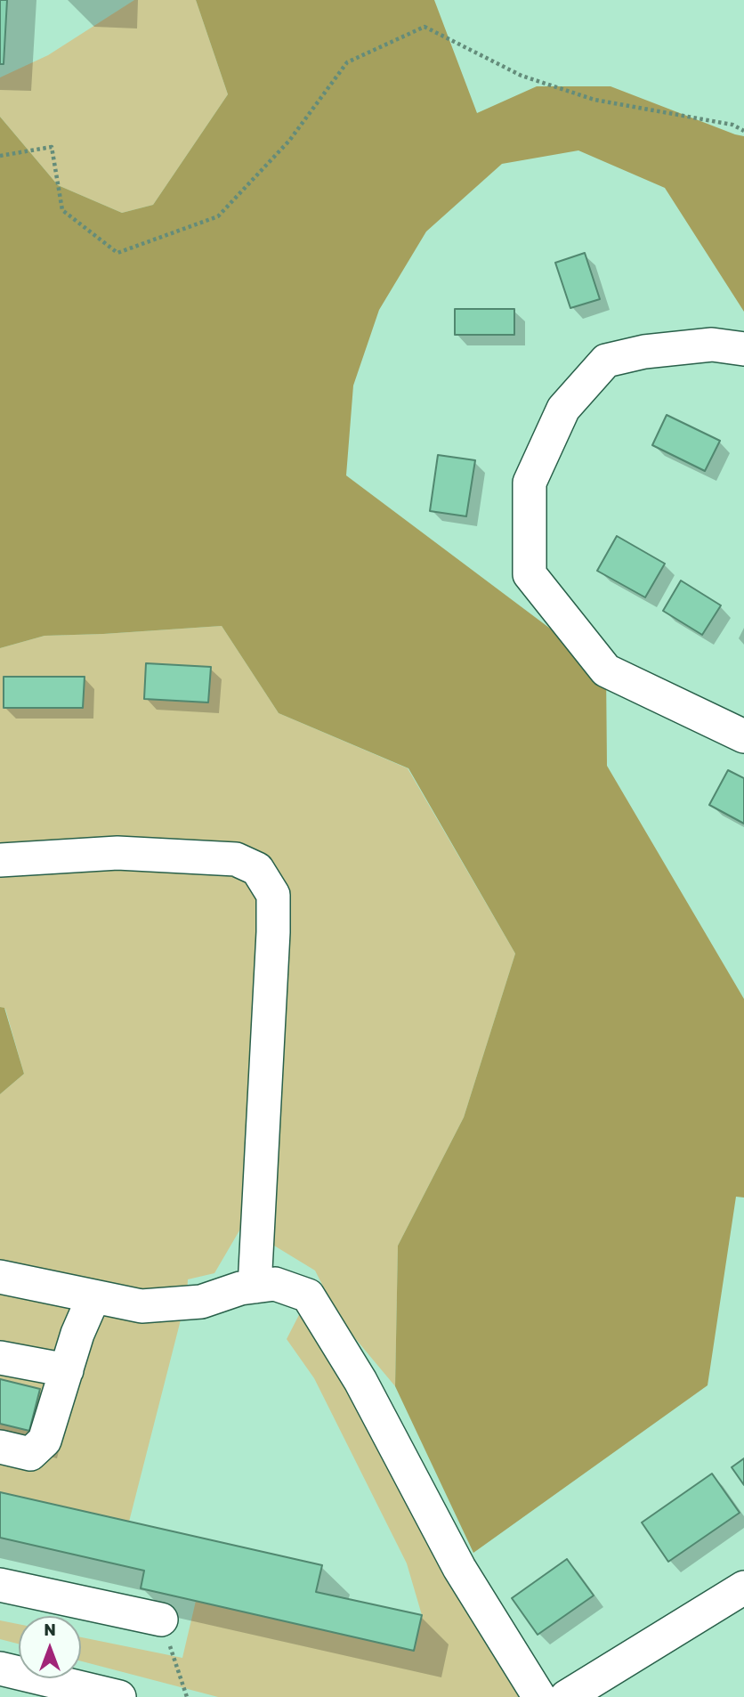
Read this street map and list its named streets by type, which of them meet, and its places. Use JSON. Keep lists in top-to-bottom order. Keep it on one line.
{"north":"top"}
